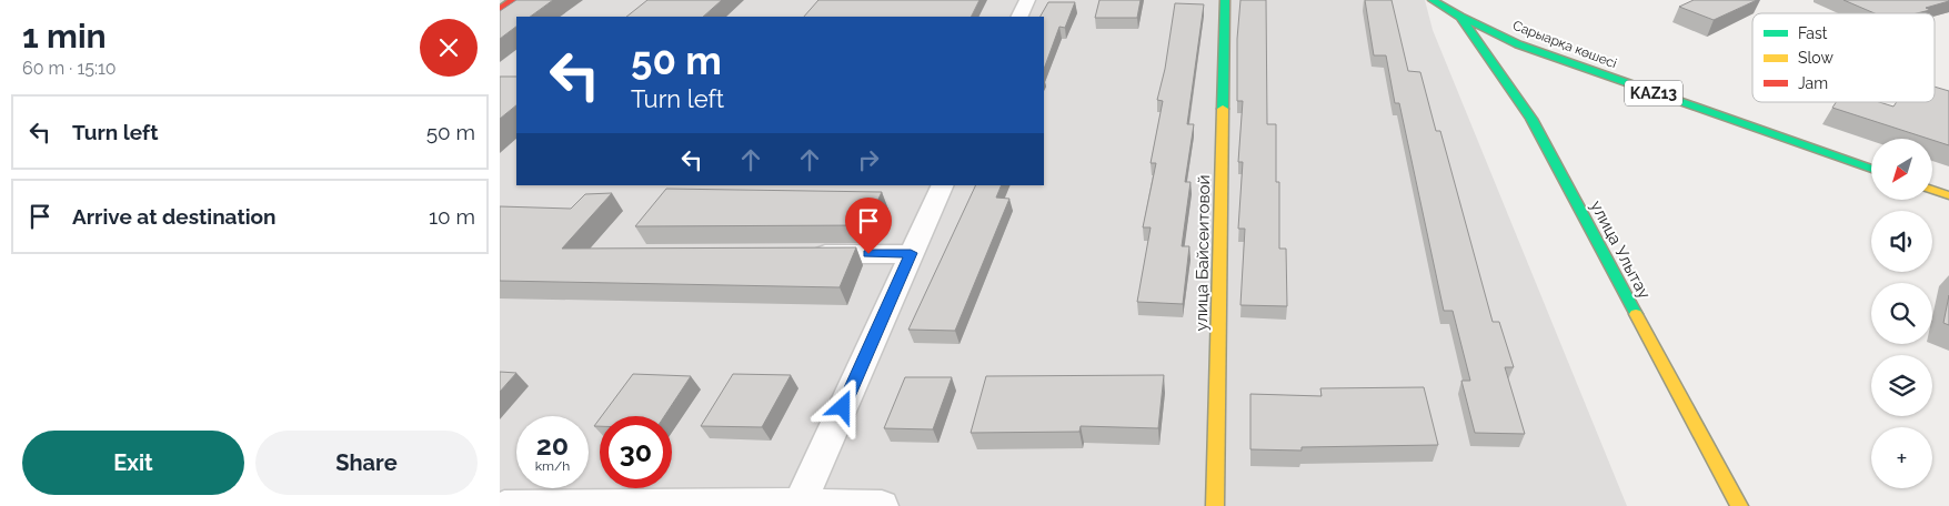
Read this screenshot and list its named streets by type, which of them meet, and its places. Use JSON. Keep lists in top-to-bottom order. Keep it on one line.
{"streets":{"street":["Сарыарқа көшесі","KAZ13","улица Улытау","улица Байсеитовой"]},"crossings":[["Сарыарқа көшесі","улица Улытау"]],"legend":["Fast","Slow","Jam"],"north":"bottom left","page":{"heading":["1 min","60 m · 15:10"],"turn":["50 m","Turn left"],"list":[{"name":"Turn left","value":"50 m"},{"name":"Arrive at destination","value":"10 m"}],"map_buttons":"+","speed":"20 km/h","limit":"30","buttons":["Exit","Share"]}}
